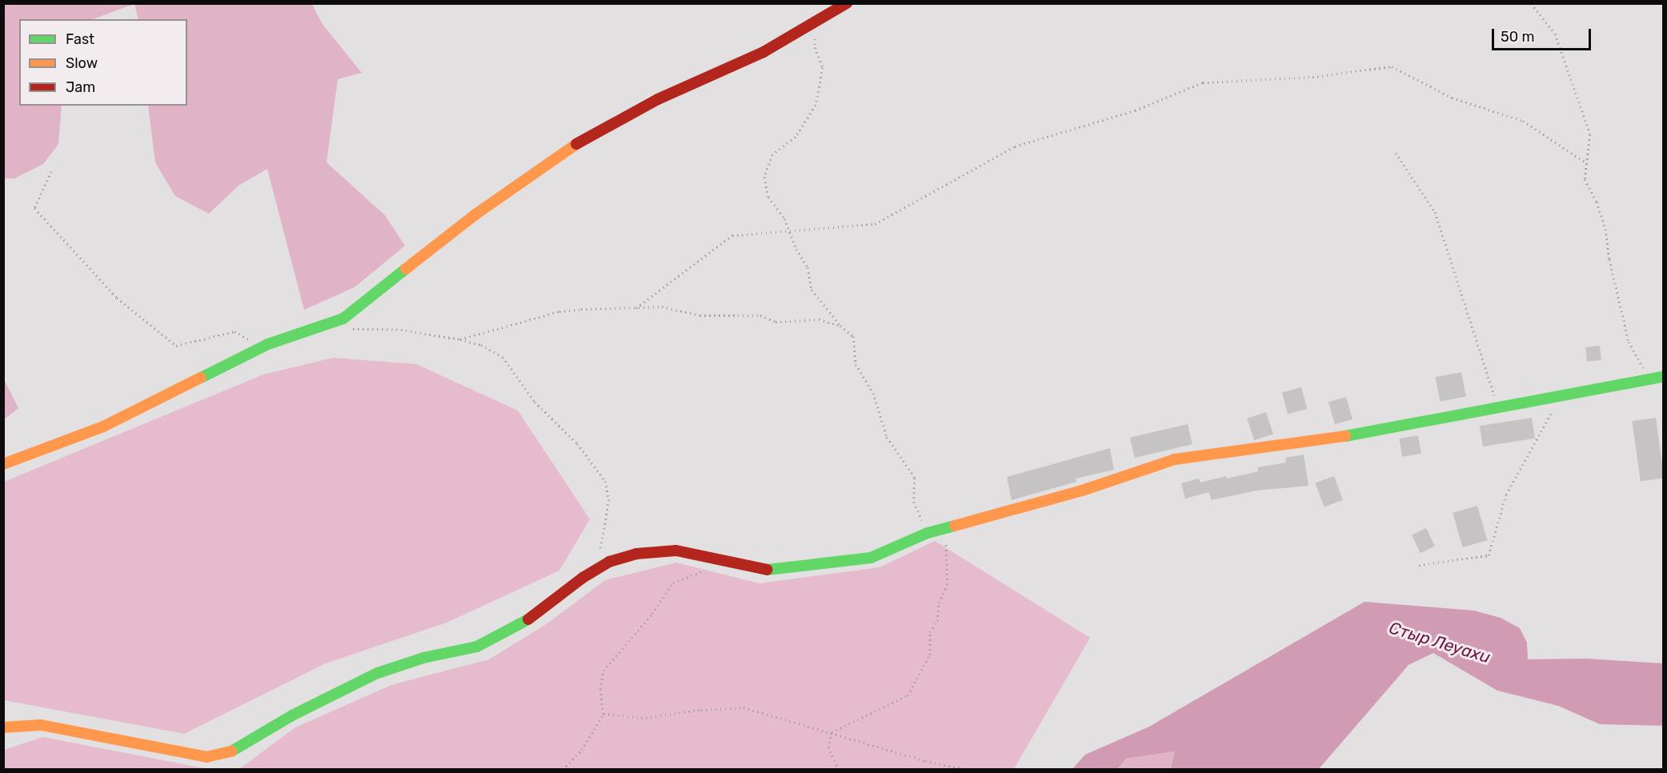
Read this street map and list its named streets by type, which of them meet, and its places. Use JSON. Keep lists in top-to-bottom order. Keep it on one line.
{"water":["Стыр Леуахи"],"legend":["Fast","Slow","Jam"],"scale_bar":"50 m"}
